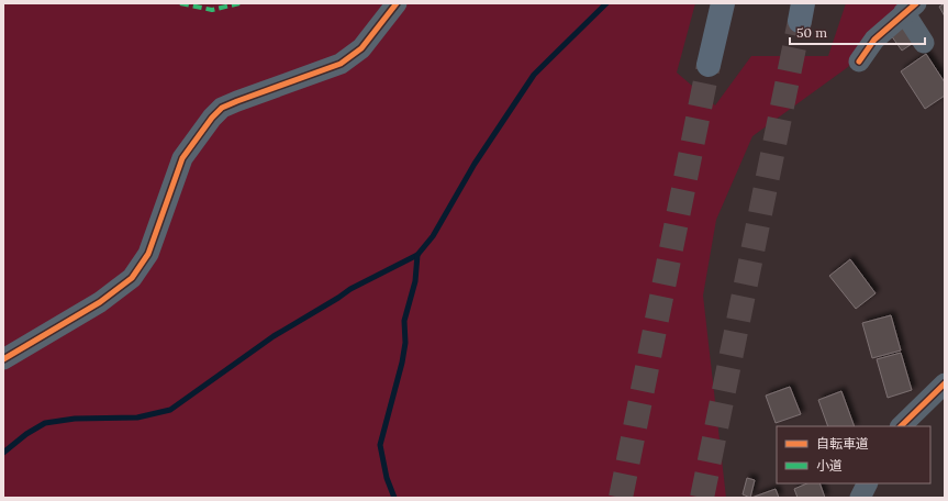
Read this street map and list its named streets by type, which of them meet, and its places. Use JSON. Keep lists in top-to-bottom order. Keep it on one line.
{"legend":["自転車道","小道"],"scale_bar":"50 m"}
